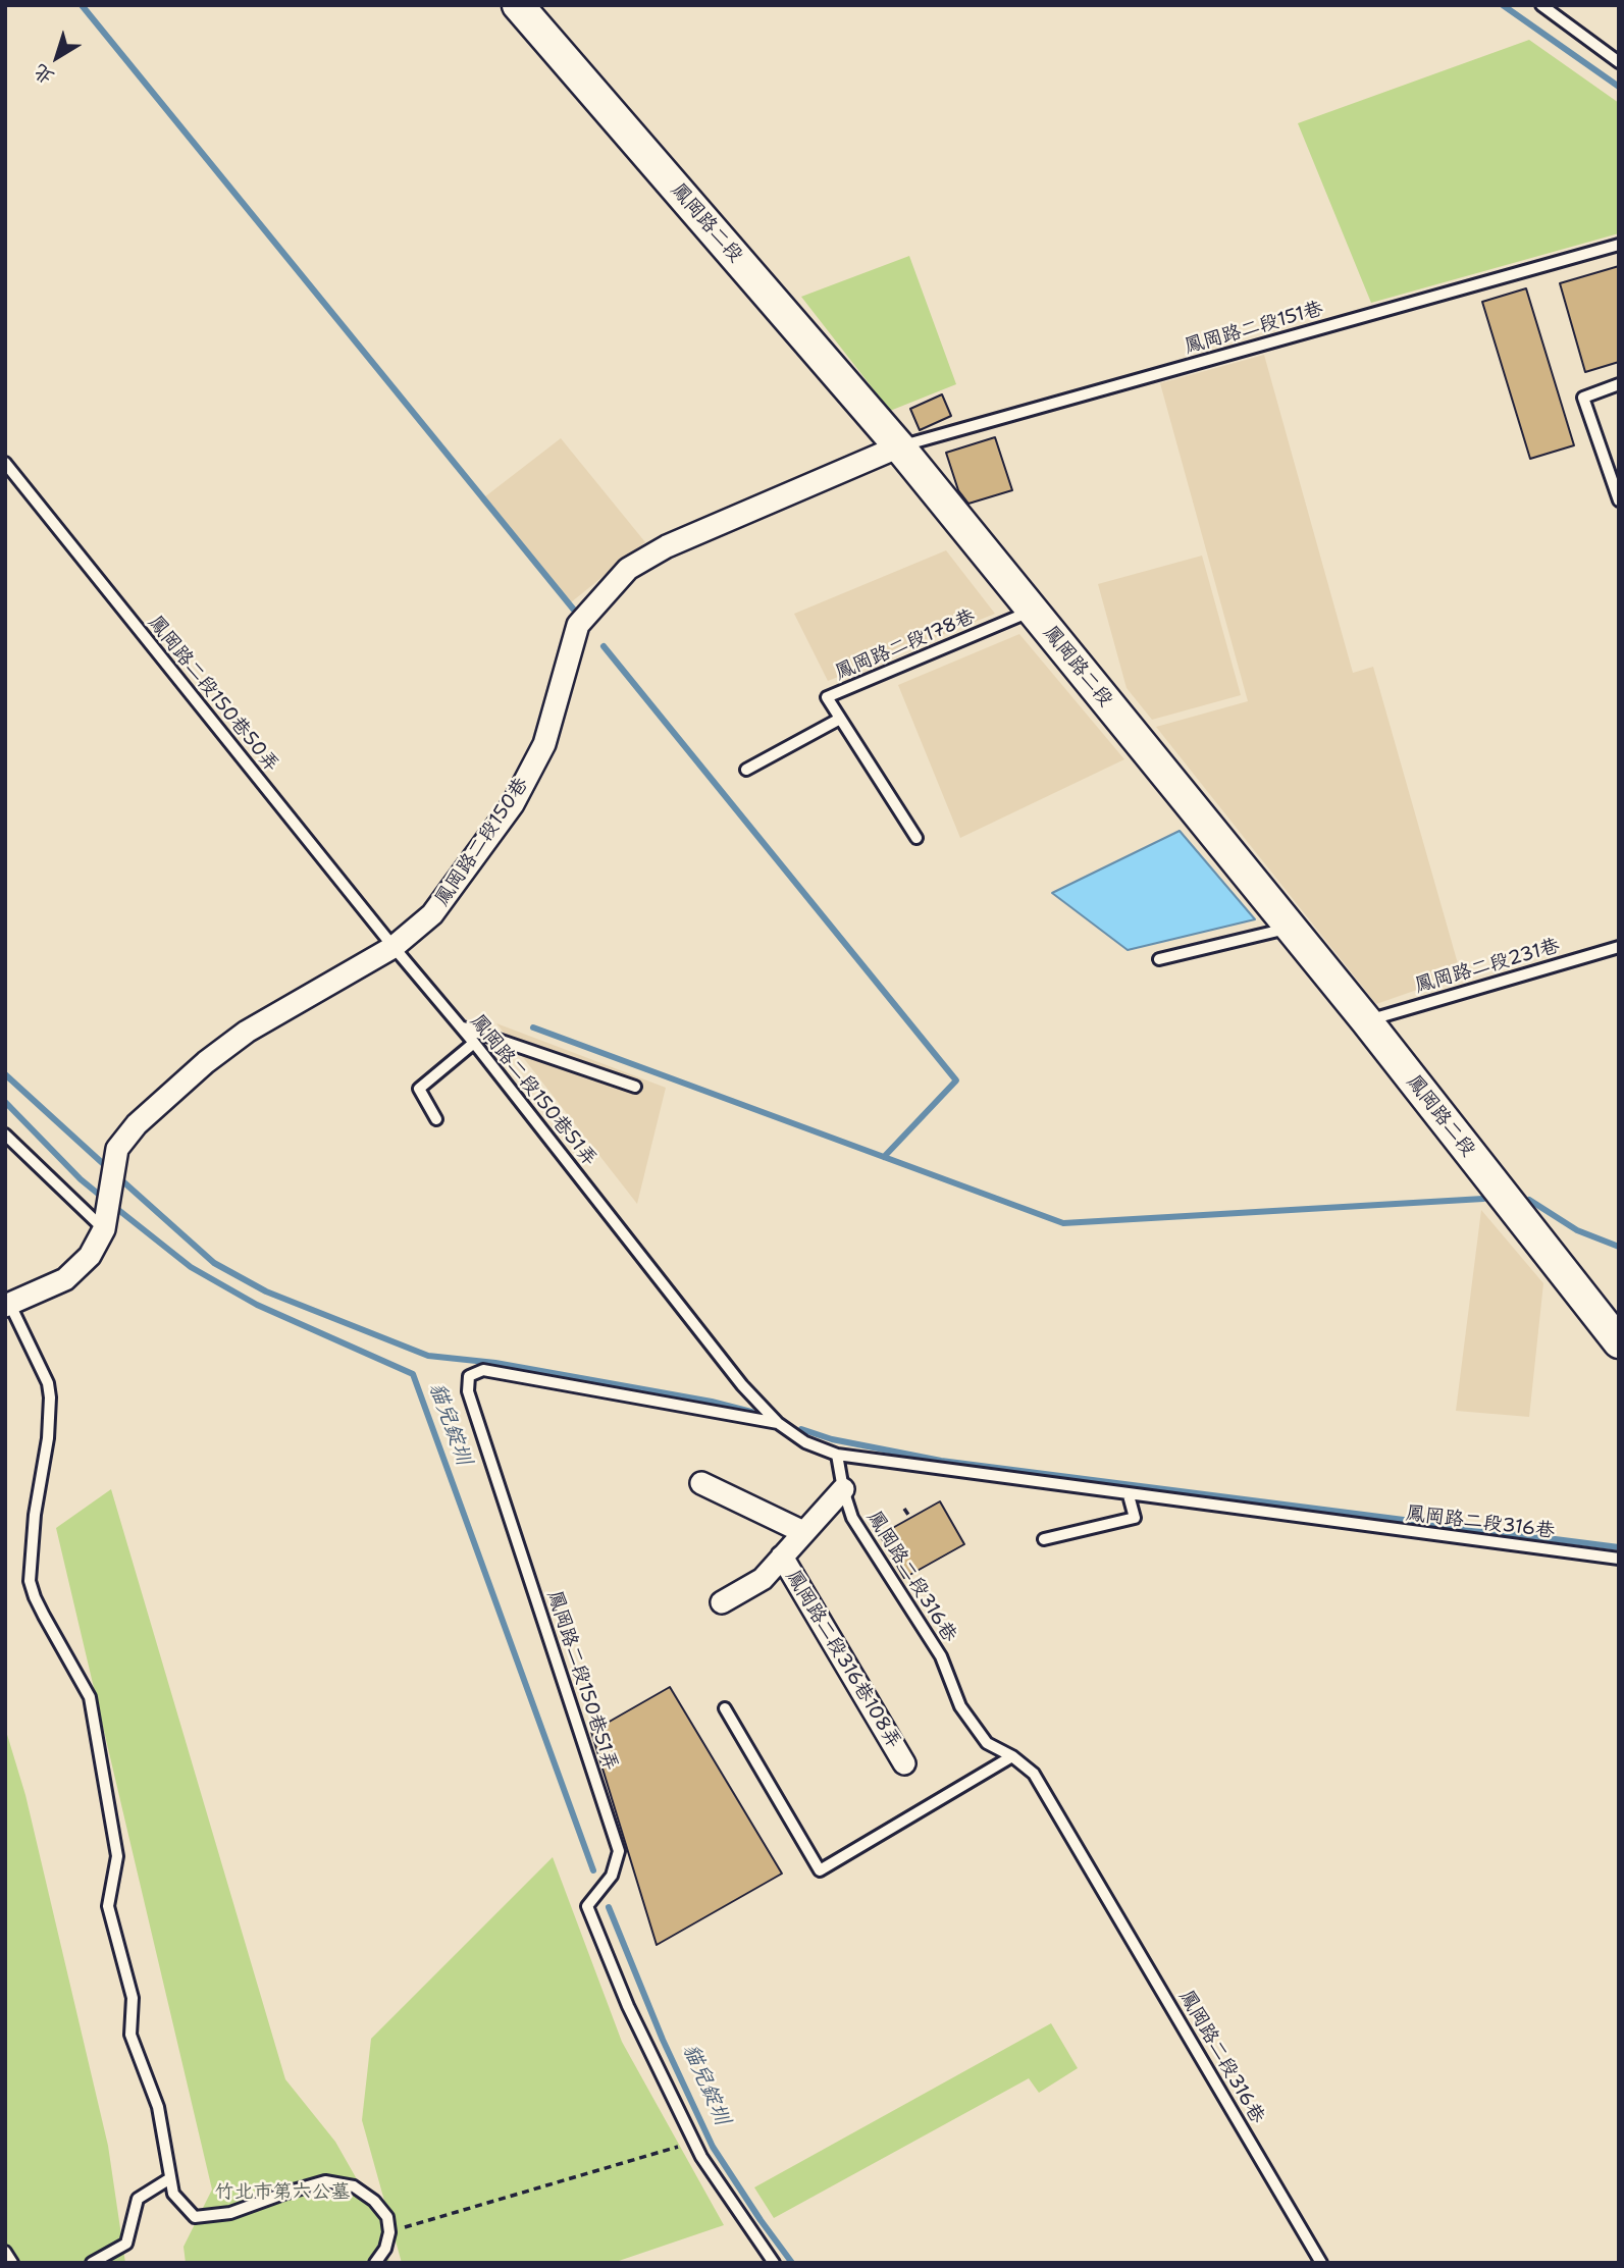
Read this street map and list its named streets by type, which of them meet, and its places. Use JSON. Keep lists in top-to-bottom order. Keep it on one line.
{"streets":{"street":["鳳岡路二段","鳳岡路二段150巷","鳳岡路二段316巷108弄"],"lane":["鳳岡路二段151巷","鳳岡路二段178巷","鳳岡路二段150巷50弄","鳳岡路二段231巷","鳳岡路二段150巷51弄","鳳岡路二段316巷"]},"crossings":[["鳳岡路二段","鳳岡路二段151巷"],["鳳岡路二段","鳳岡路二段178巷"],["鳳岡路二段","鳳岡路二段150巷"],["鳳岡路二段","鳳岡路二段231巷"],["鳳岡路二段151巷","鳳岡路二段150巷"],["鳳岡路二段150巷50弄","鳳岡路二段150巷"],["鳳岡路二段150巷50弄","鳳岡路二段150巷51弄"],["鳳岡路二段150巷","鳳岡路二段150巷51弄"],["鳳岡路二段150巷51弄","鳳岡路二段316巷"],["鳳岡路二段316巷","鳳岡路二段316巷108弄"]],"water":["貓兒錠圳"],"parks":["竹北市第六公墓"],"north":"bottom left"}
